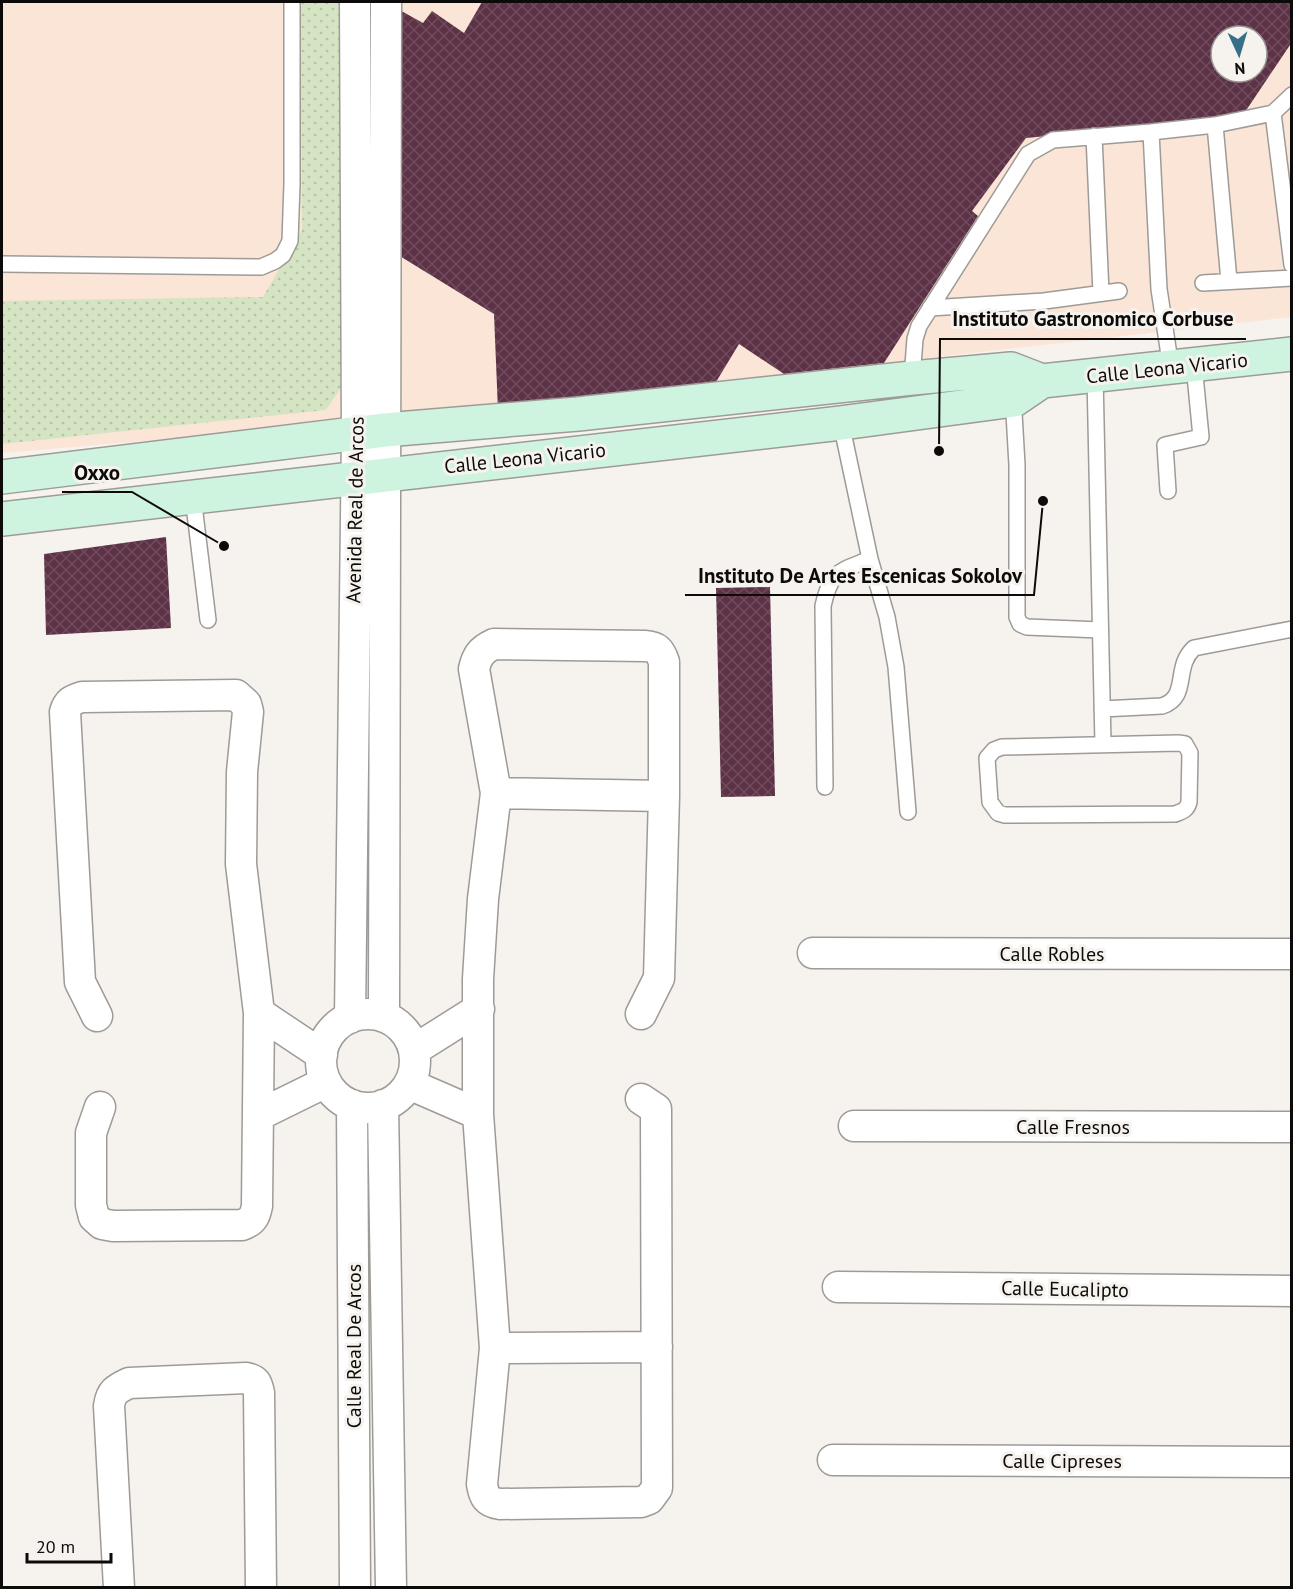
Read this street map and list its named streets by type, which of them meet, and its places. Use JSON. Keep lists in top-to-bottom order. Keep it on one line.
{"streets":{"main road":["Calle Leona Vicario"],"street":["Avenida Real de Arcos","Calle Robles","Calle Fresnos","Calle Eucalipto","Calle Real De Arcos","Calle Cipreses"]},"crossings":[["Calle Leona Vicario","Avenida Real de Arcos"],["Avenida Real de Arcos","Calle Real De Arcos"]],"places":["Instituto Gastronomico Corbuse","Instituto De Artes Escenicas Sokolov","Oxxo"],"scale_bar":"20 m","north":"bottom"}
